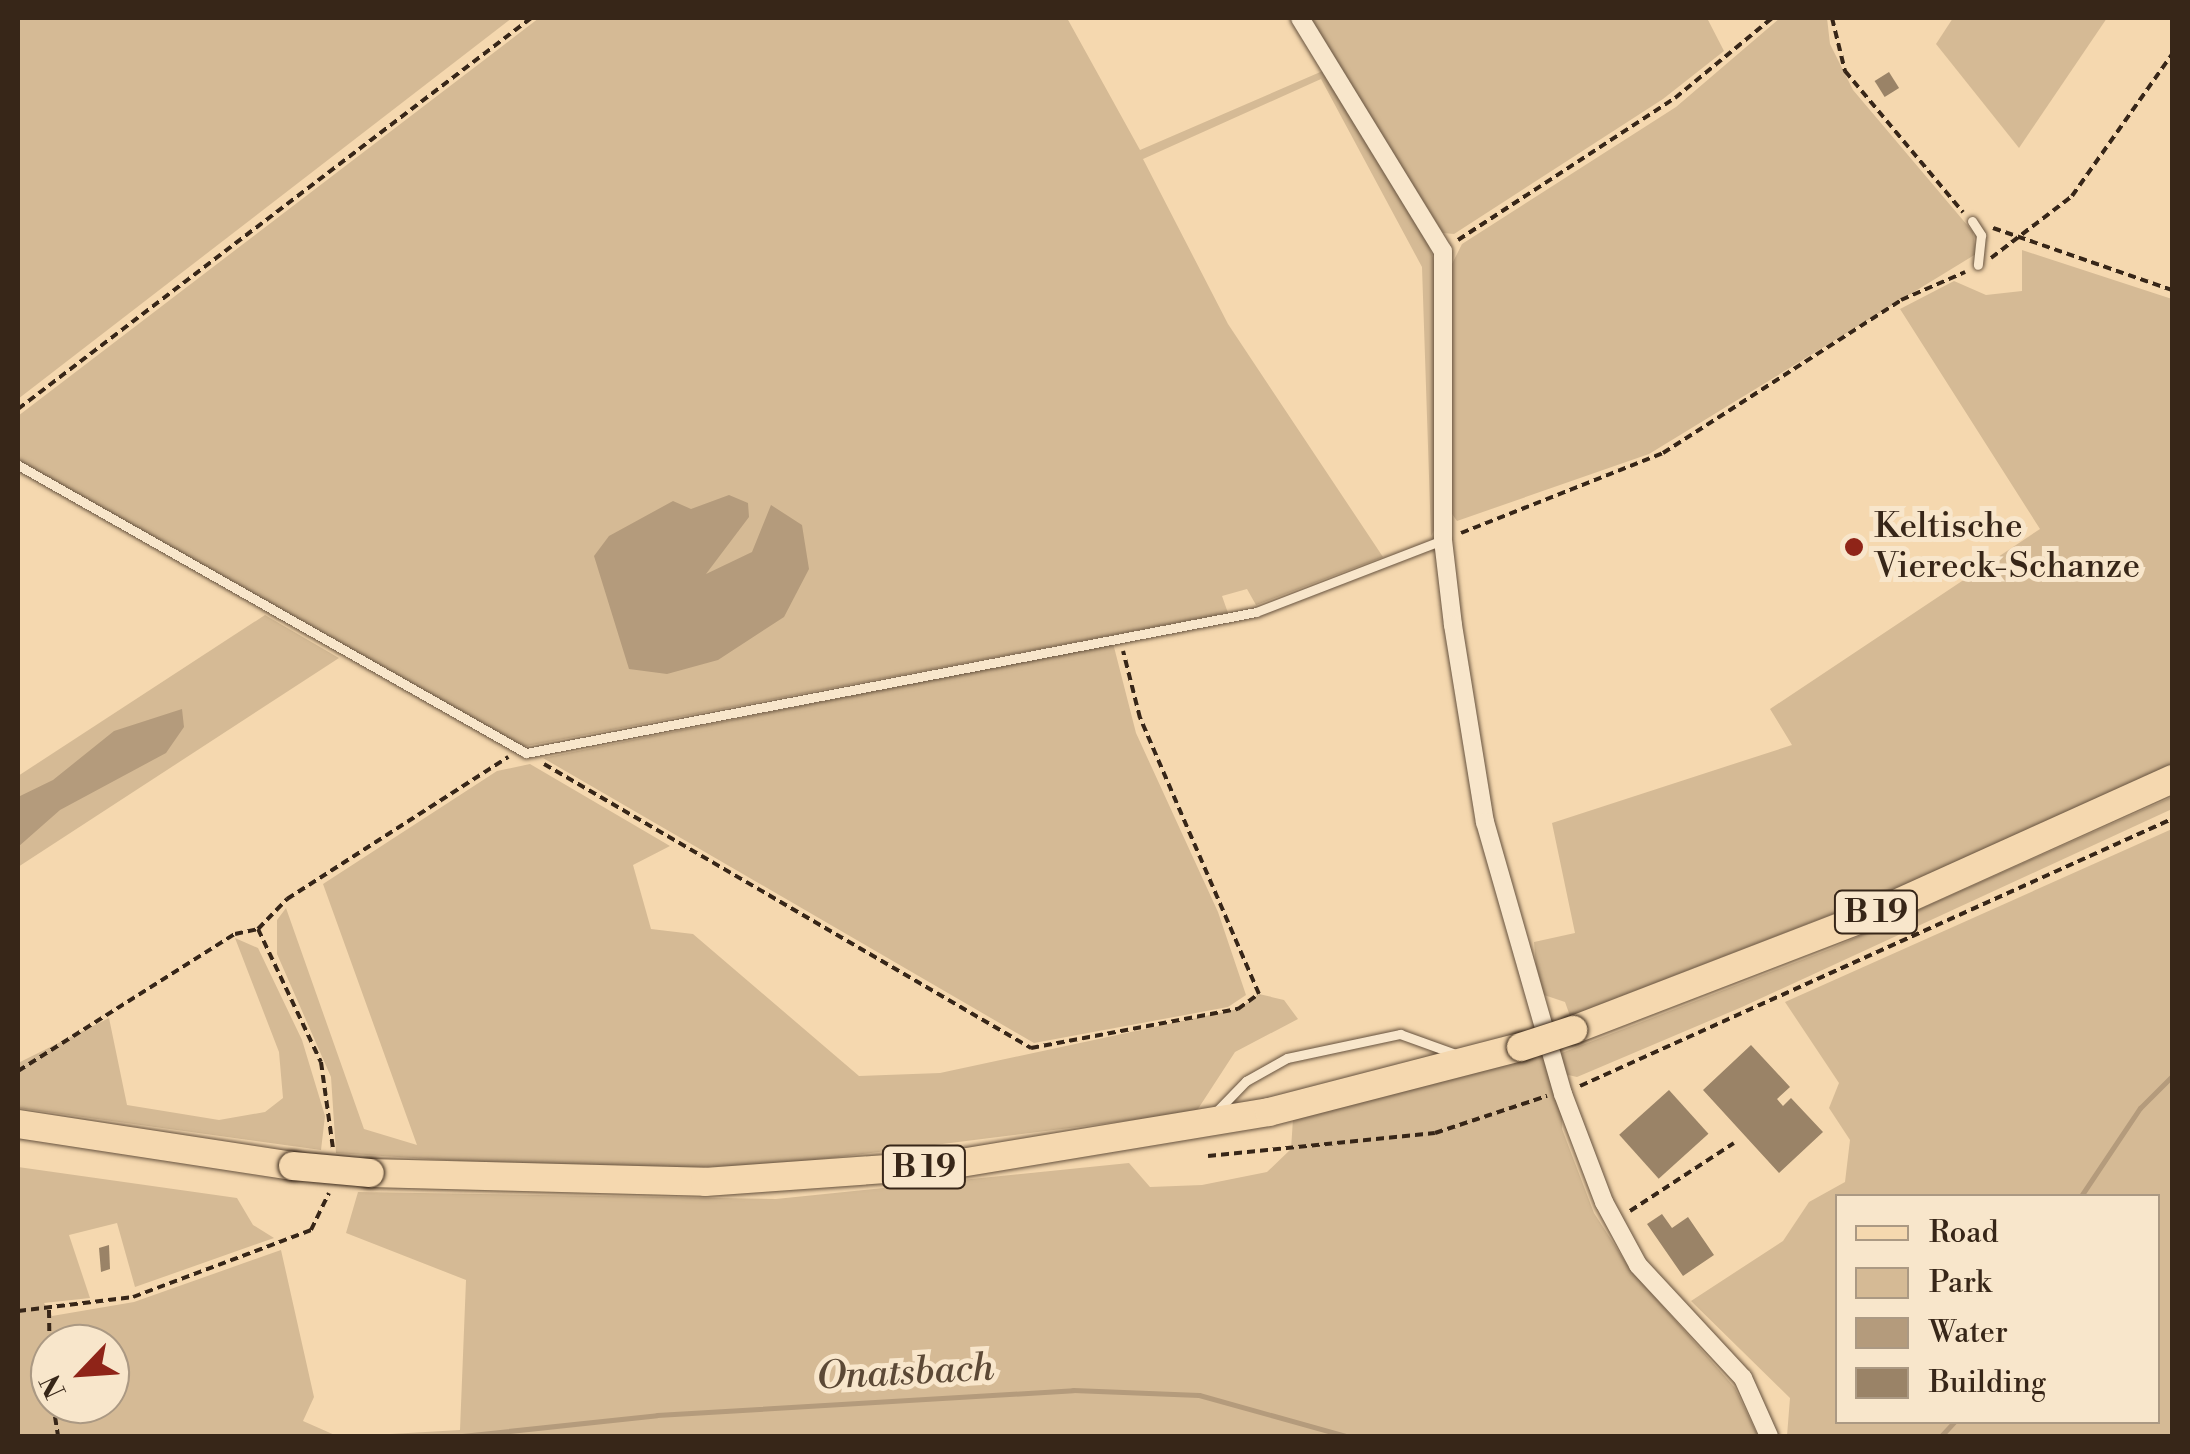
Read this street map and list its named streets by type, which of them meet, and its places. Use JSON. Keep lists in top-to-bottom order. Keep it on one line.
{"streets":{"main road":["B 19"]},"water":["Onatsbach"],"places":["Keltische Viereck-Schanze"],"legend":["Road","Park","Water","Building"],"north":"bottom left"}
